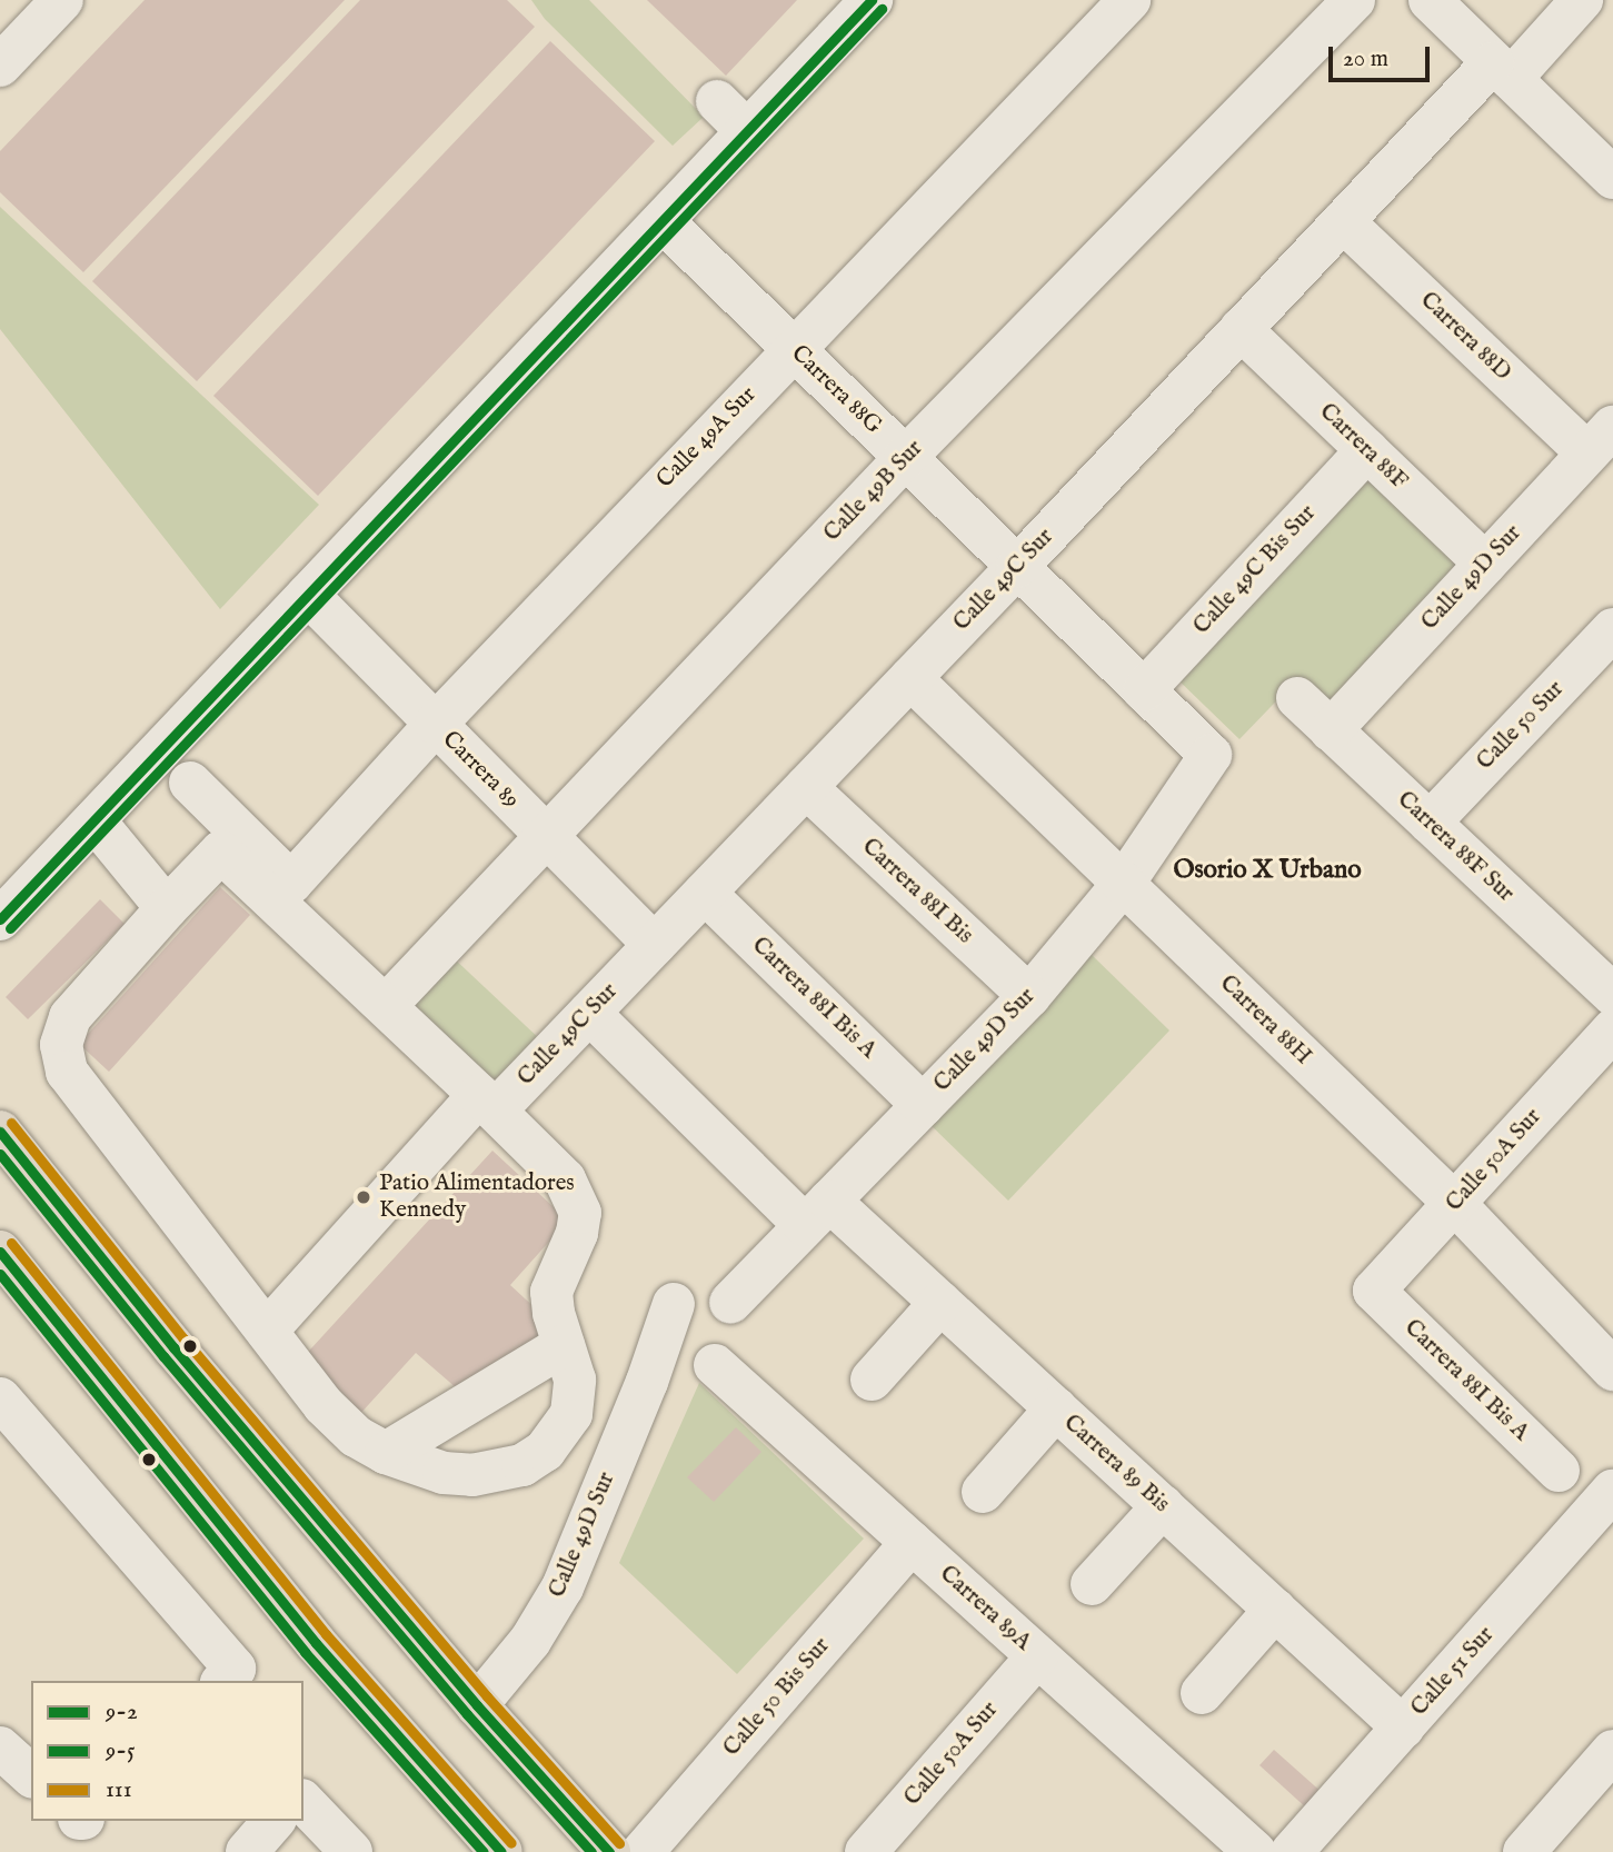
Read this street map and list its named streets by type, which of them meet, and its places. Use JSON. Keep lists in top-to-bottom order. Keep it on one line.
{"streets":{"street":["Carrera 88D","Carrera 88G","Calle 49A Sur","Carrera 88F","Calle 49B Sur","Calle 49C Bis Sur","Calle 49D Sur","Calle 49C Sur","Calle 50 Sur","Carrera 89","Carrera 88F Sur","Carrera 88I Bis","Carrera 88I Bis A","Carrera 88H","Calle 50A Sur","Carrera 89 Bis","Carrera 89A","Calle 51 Sur","Calle 50 Bis Sur"]},"crossings":[["Carrera 88D","Calle 49D Sur"],["Carrera 88D","Calle 49C Sur"],["Carrera 88G","Calle 49A Sur"],["Carrera 88G","Calle 49B Sur"],["Carrera 88G","Calle 49C Bis Sur"],["Carrera 88G","Calle 49D Sur"],["Carrera 88G","Calle 49C Sur"],["Calle 49A Sur","Carrera 89"],["Carrera 88F","Calle 49C Bis Sur"],["Carrera 88F","Calle 49D Sur"],["Carrera 88F","Calle 49C Sur"],["Calle 49B Sur","Carrera 89"],["Calle 49D Sur","Carrera 88F Sur"],["Calle 49D Sur","Carrera 88I Bis"],["Calle 49D Sur","Carrera 88I Bis A"],["Calle 49D Sur","Carrera 88H"],["Calle 49D Sur","Carrera 89 Bis"],["Calle 49C Sur","Carrera 89"],["Calle 49C Sur","Carrera 88I Bis"],["Calle 49C Sur","Carrera 88I Bis A"],["Calle 49C Sur","Carrera 88H"],["Calle 49C Sur","Carrera 89 Bis"],["Calle 50 Sur","Carrera 88F Sur"],["Carrera 88I Bis A","Calle 50A Sur"],["Carrera 88H","Calle 50A Sur"],["Calle 50A Sur","Carrera 89A"],["Carrera 89 Bis","Calle 51 Sur"],["Carrera 89A","Calle 50 Bis Sur"]],"districts":["Osorio X Urbano"],"places":["Patio Alimentadores Kennedy"],"lines":["transit line 9-2","transit line 9-5","transit line 111"],"legend":["9-2","9-5","111"],"scale_bar":"20 m"}
